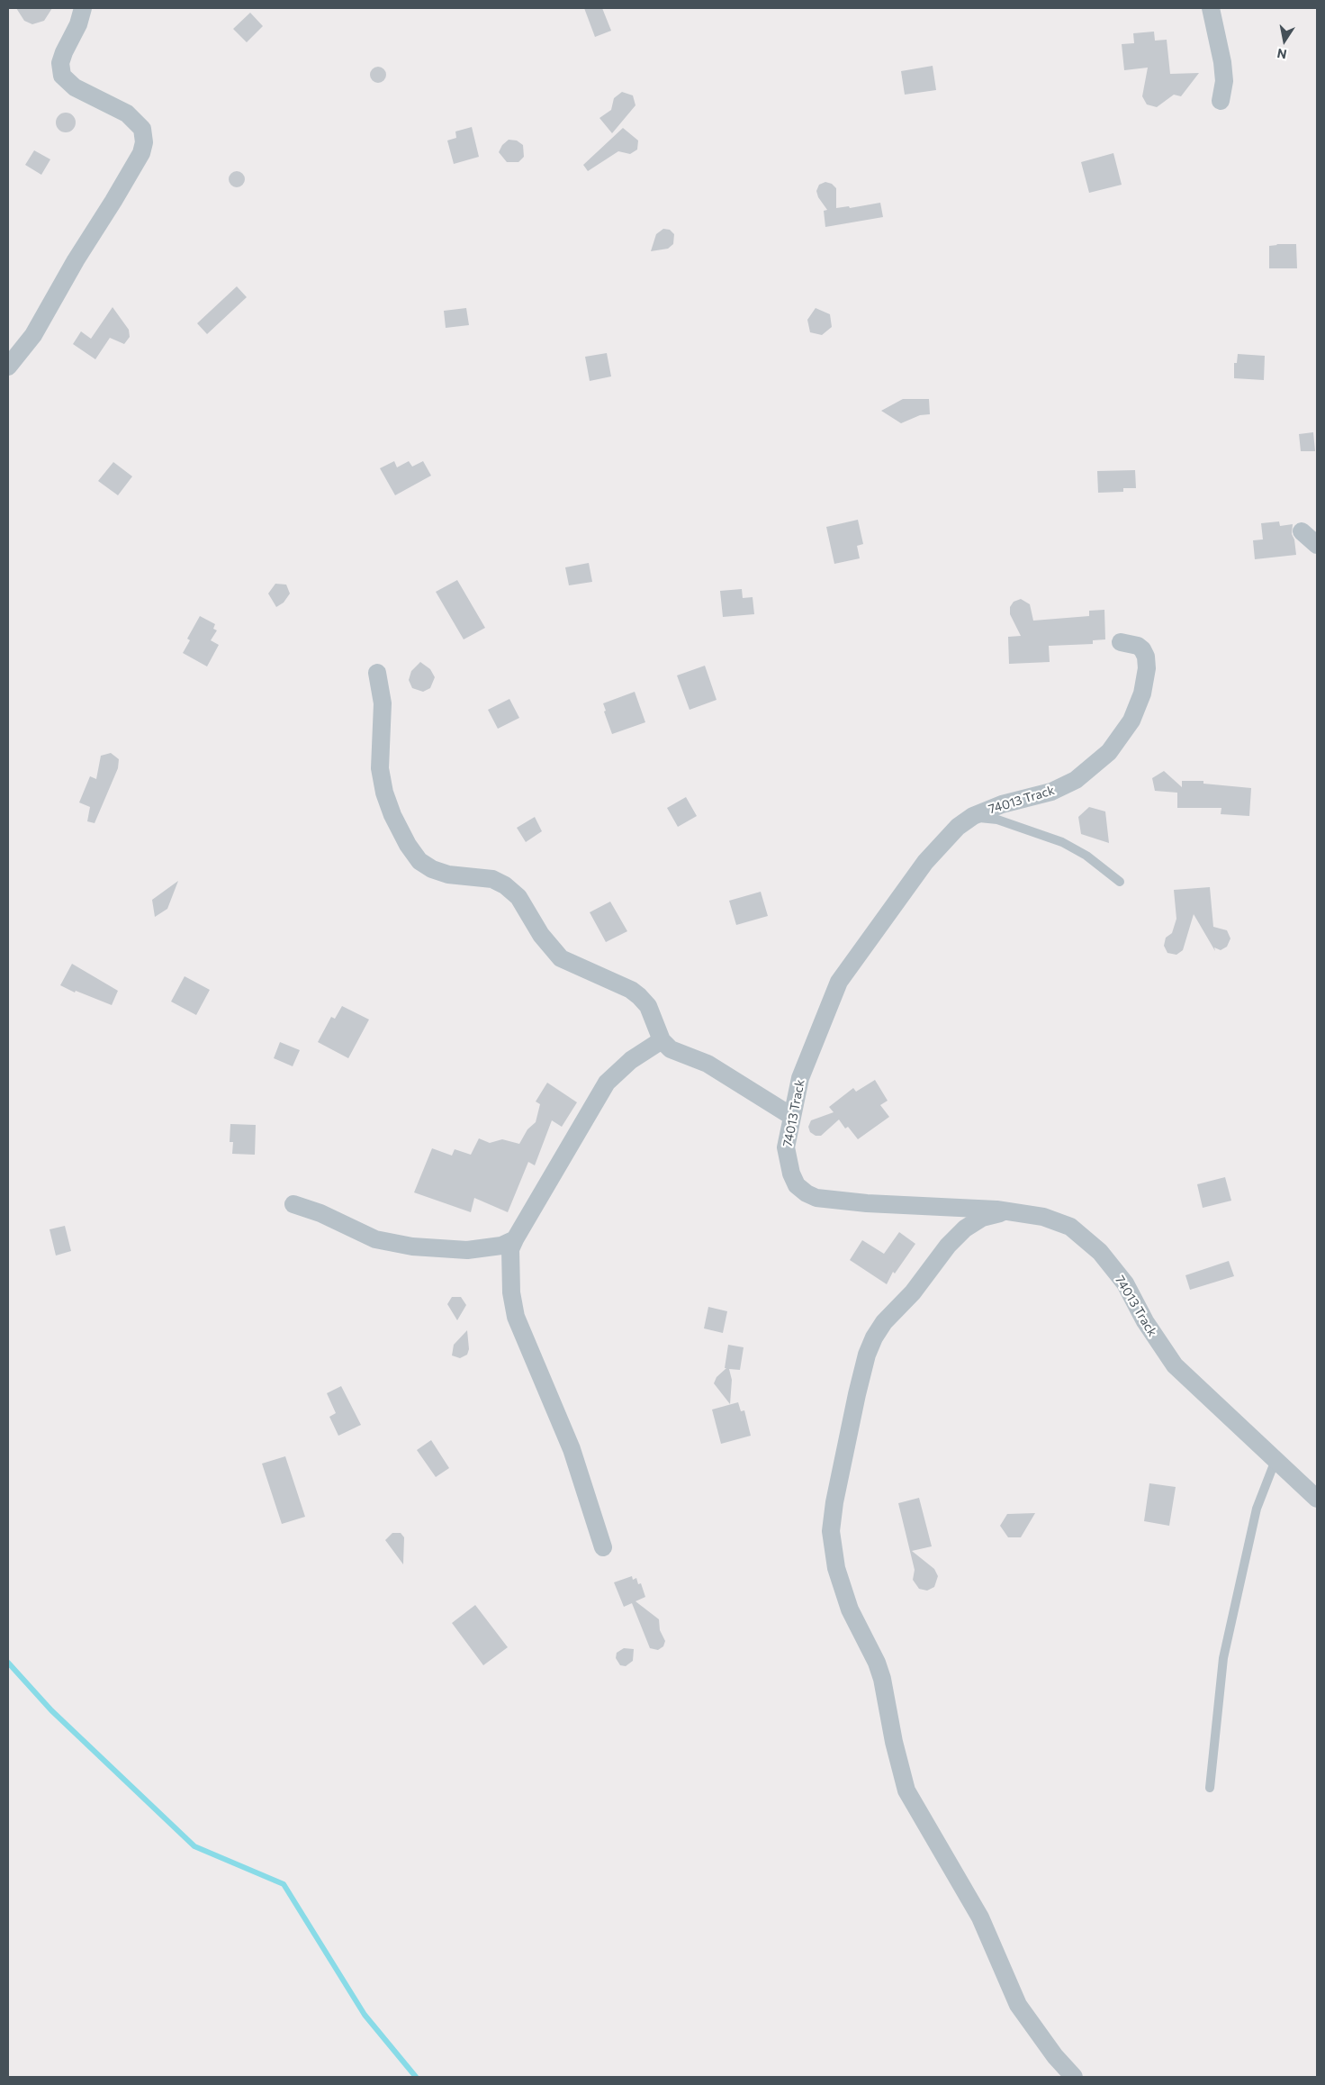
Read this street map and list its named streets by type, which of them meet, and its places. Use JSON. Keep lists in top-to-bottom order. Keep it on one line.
{"streets":{"street":["74013 Track"]},"north":"bottom"}
